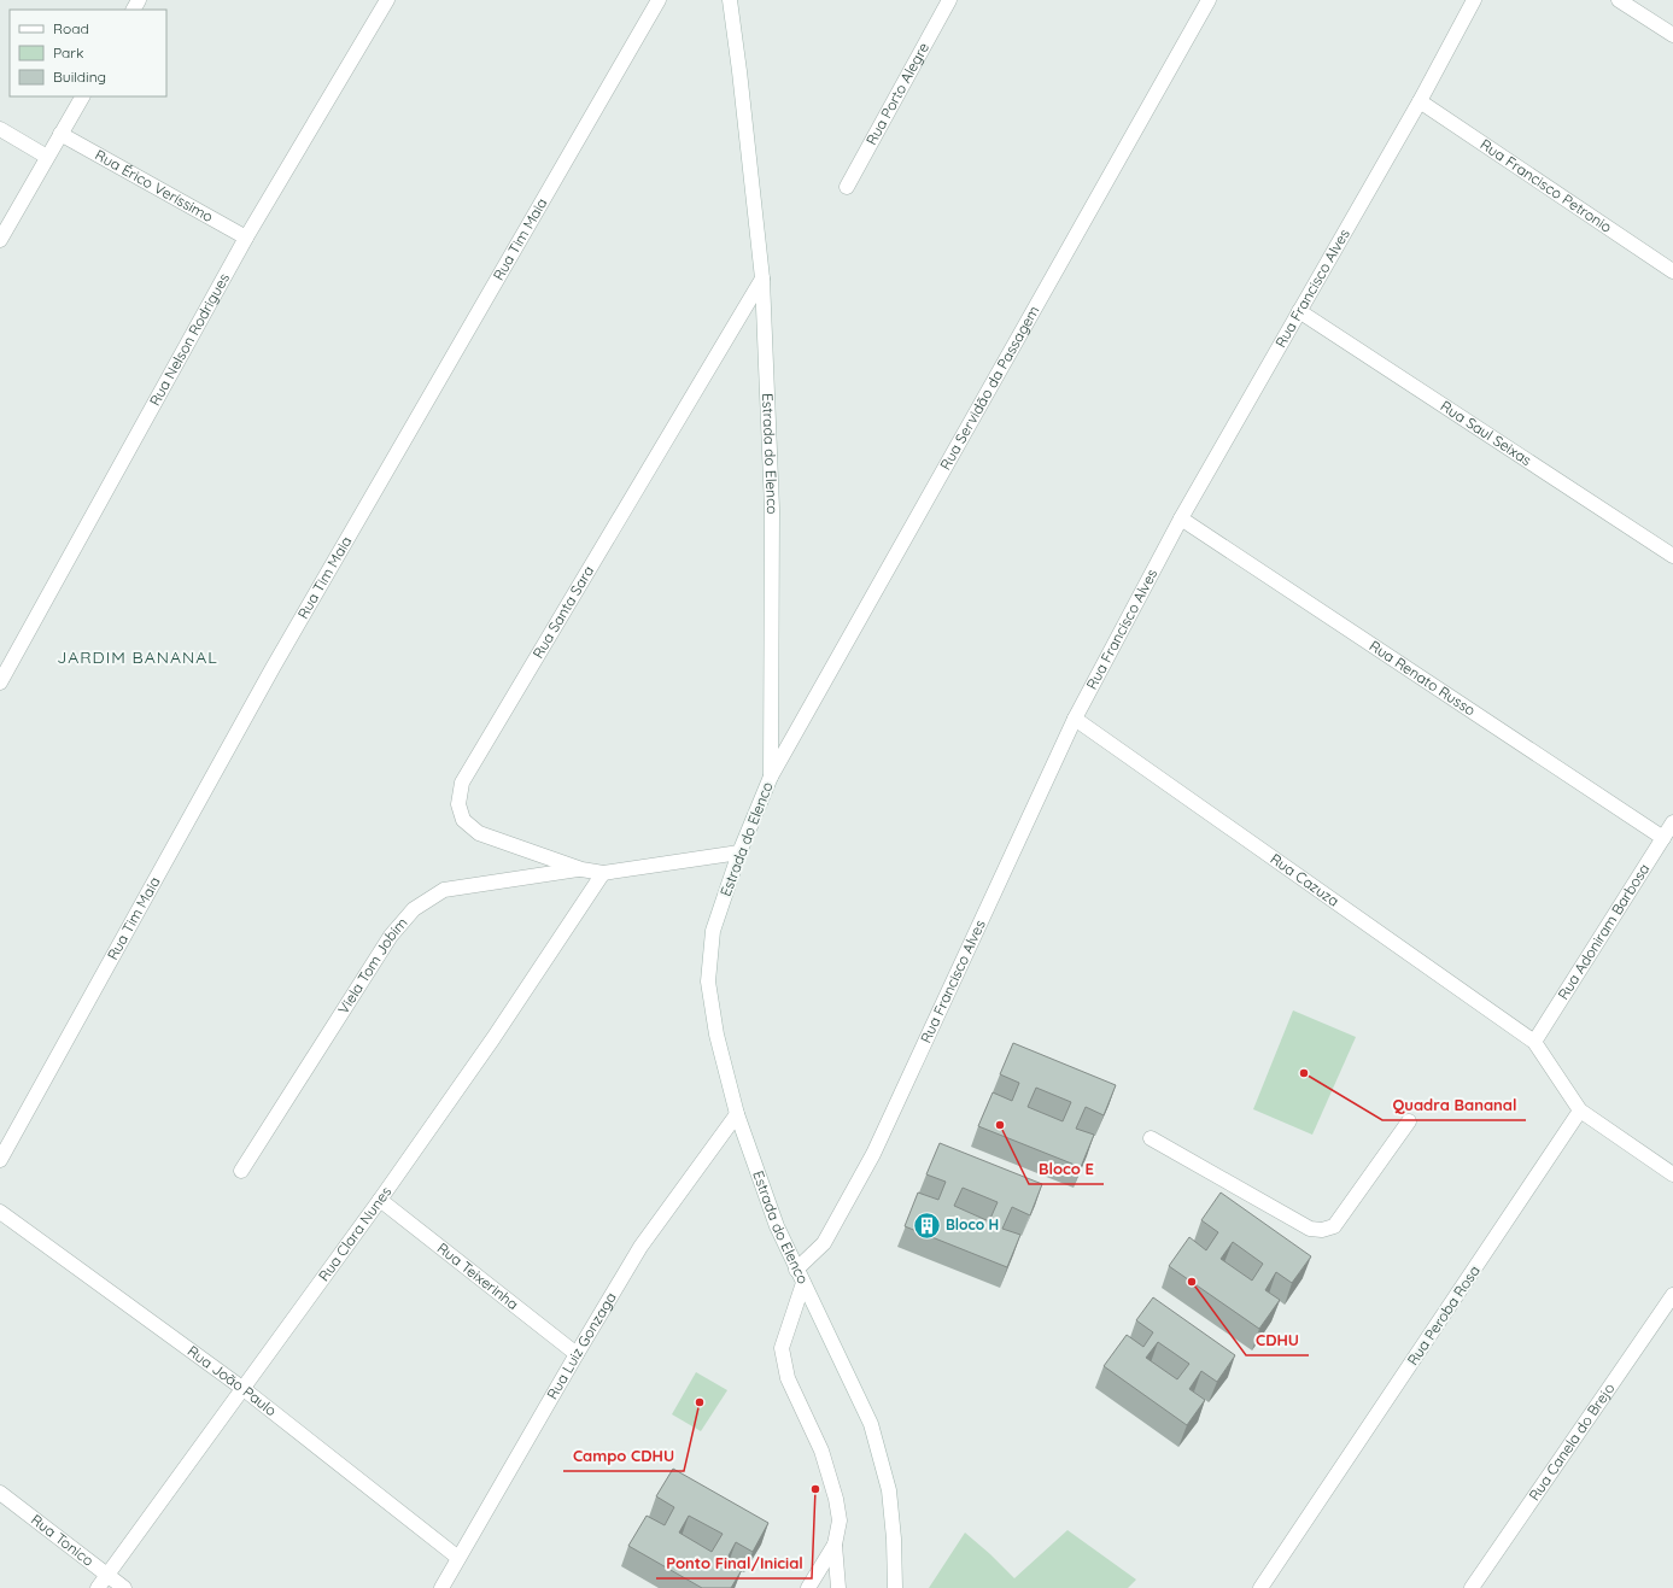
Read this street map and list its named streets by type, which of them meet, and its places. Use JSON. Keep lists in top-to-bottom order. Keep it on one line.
{"streets":{"street":["Rua Porto Alegre","Rua Érico Veríssimo","Rua Francisco Petronio","Rua Tim Maia","Rua Francisco Alves","Rua Nelson Rodrigues","Rua Servidão da Passagem","Rua Saul Seixas","Estrada do Elenco","Rua Santa Sara","Rua Renato Russo","Rua Cazuza","Rua Adoniram Barbosa","Viela Tom Jobim","Rua Clara Nunes","Rua Teixerinha","Rua Peroba Rosa","Rua Luiz Gonzaga","Rua João Paulo","Rua Canela do Brejo","Rua Tonico"]},"crossings":[["Rua Érico Veríssimo","Rua Nelson Rodrigues"],["Rua Francisco Petronio","Rua Francisco Alves"],["Rua Francisco Alves","Rua Saul Seixas"],["Rua Francisco Alves","Estrada do Elenco"],["Rua Francisco Alves","Rua Renato Russo"],["Rua Francisco Alves","Rua Cazuza"],["Rua Servidão da Passagem","Estrada do Elenco"],["Estrada do Elenco","Rua Santa Sara"],["Estrada do Elenco","Rua Luiz Gonzaga"],["Rua Santa Sara","Viela Tom Jobim"],["Rua Santa Sara","Rua Clara Nunes"],["Rua Renato Russo","Rua Adoniram Barbosa"],["Rua Cazuza","Rua Adoniram Barbosa"],["Rua Clara Nunes","Rua Teixerinha"],["Rua Clara Nunes","Rua João Paulo"],["Rua Clara Nunes","Rua Tonico"],["Rua Teixerinha","Rua Luiz Gonzaga"],["Rua Luiz Gonzaga","Rua João Paulo"]],"districts":["JARDIM BANANAL"],"places":{"other":["Quadra Bananal","Bloco E","CDHU","Campo CDHU","Ponto Final/Inicial"],"building":["Bloco H"]},"legend":["Road","Park","Building"]}
